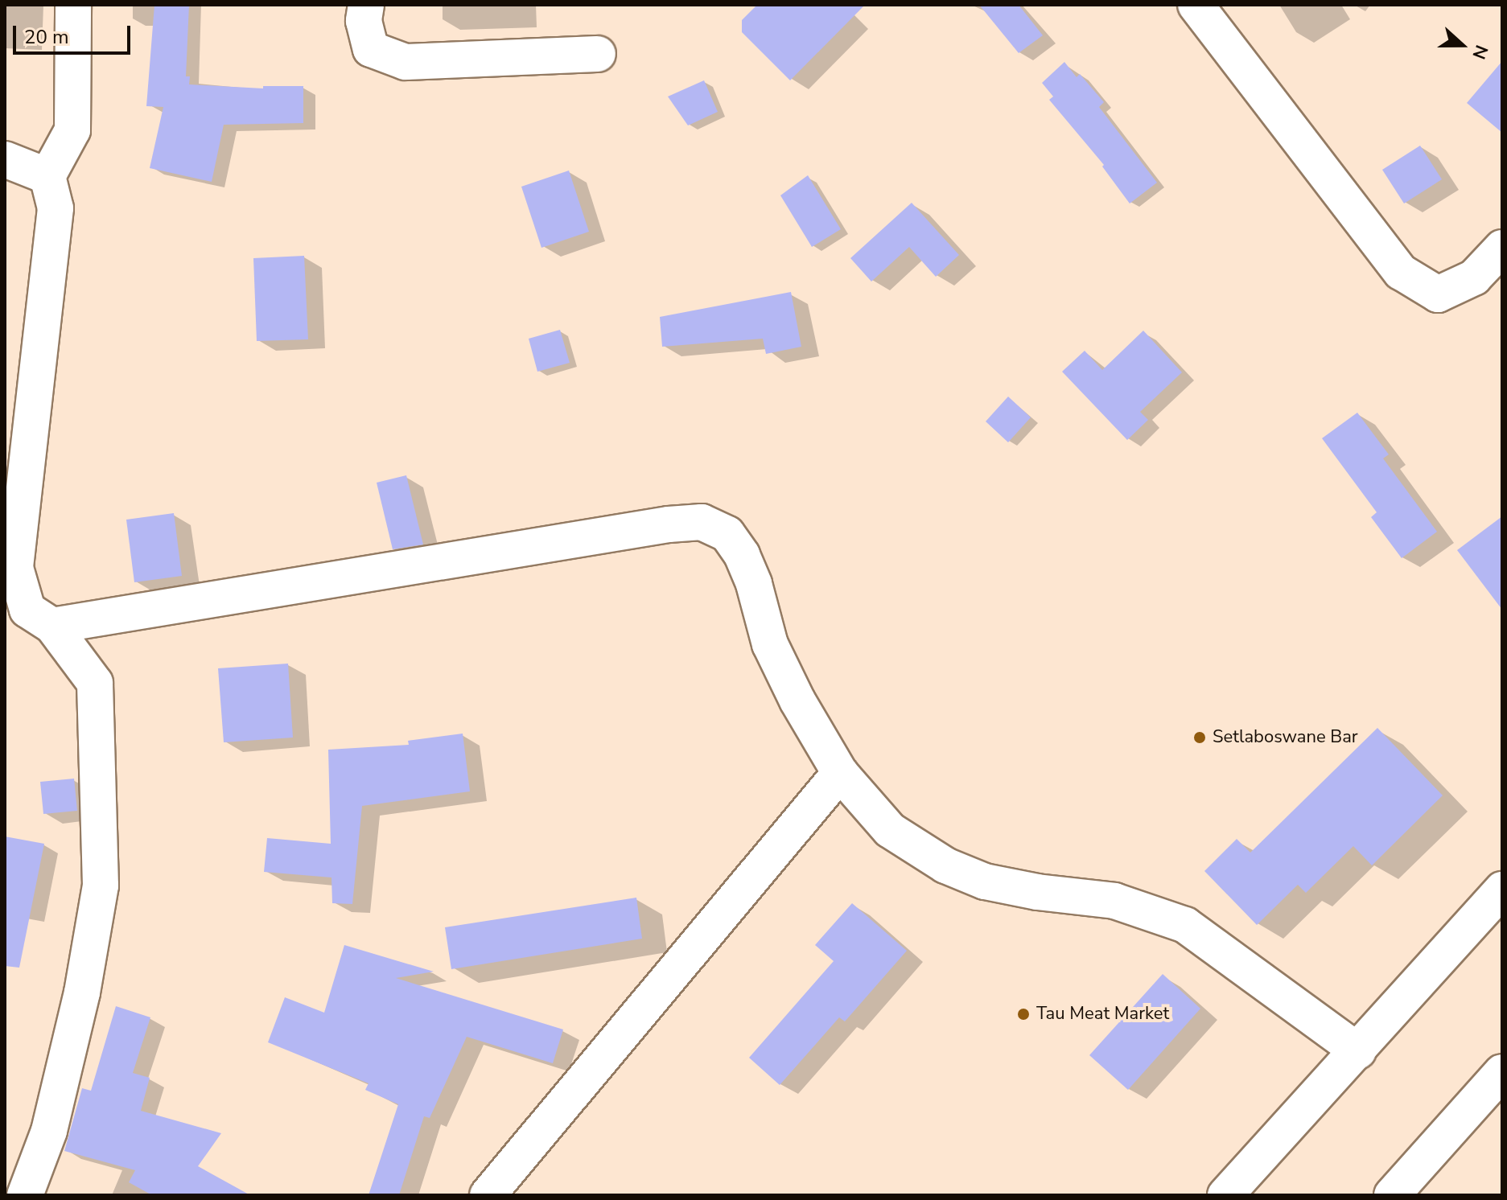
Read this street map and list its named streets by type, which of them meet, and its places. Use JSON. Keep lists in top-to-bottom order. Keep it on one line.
{"places":["Setlaboswane Bar","Tau Meat Market"],"scale_bar":"20 m","north":"right"}
